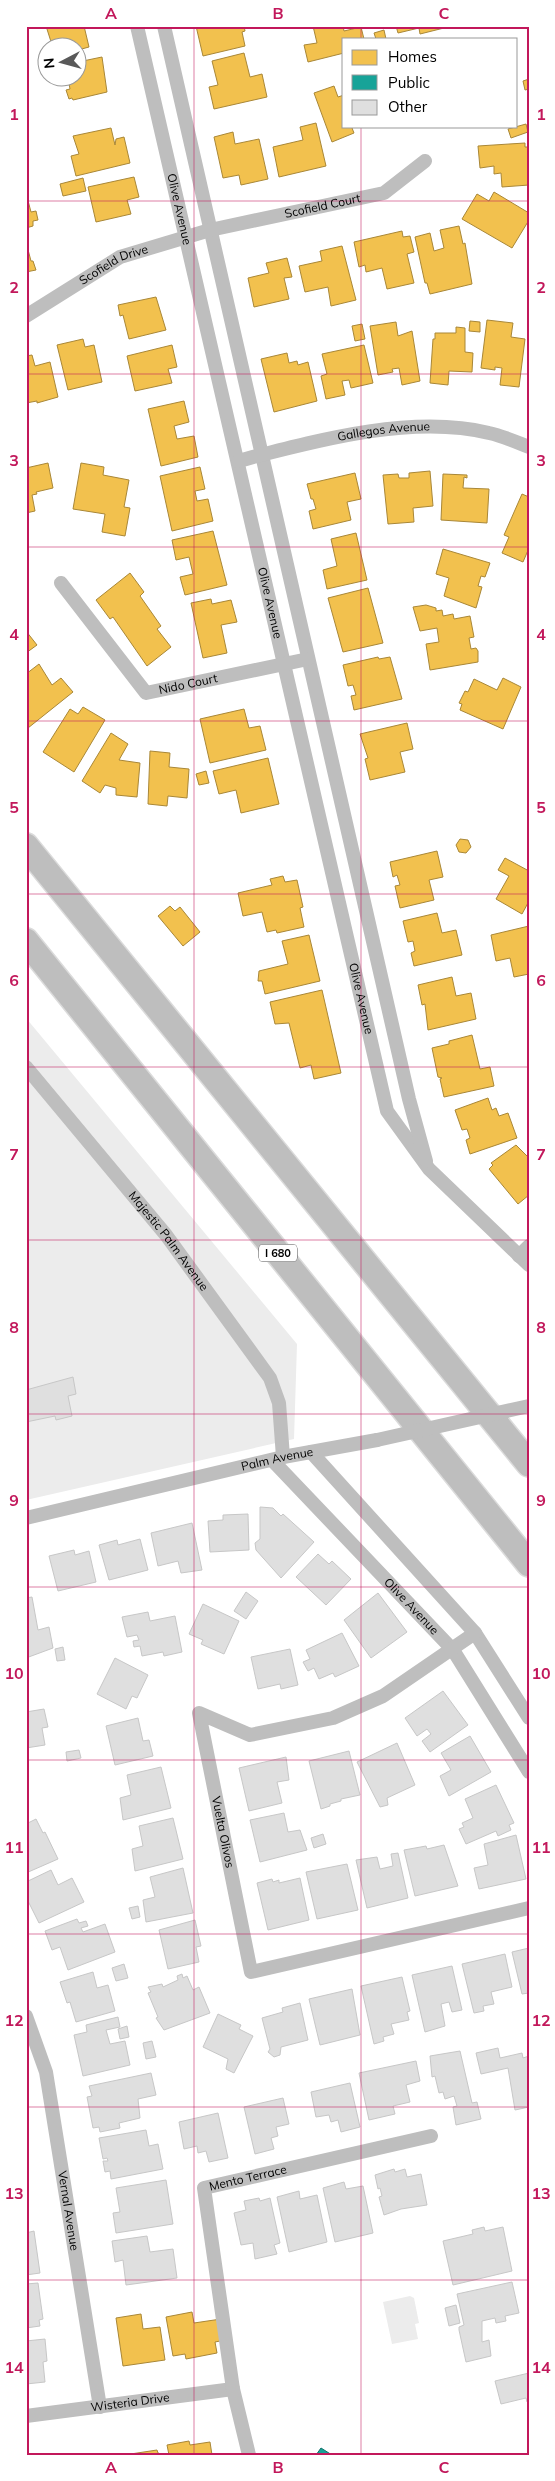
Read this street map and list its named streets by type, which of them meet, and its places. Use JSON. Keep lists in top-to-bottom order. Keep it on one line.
{"streets":{"highway":["I 680"],"street":["Scofield Court","Olive Avenue","Scofield Drive","Gallegos Avenue","Nido Court","Majestic Palm Avenue","Palm Avenue","Vuelta Olivos","Mento Terrace","Vernal Avenue","Wisteria Drive"]},"crossings":[["Scofield Court","Olive Avenue"],["Scofield Court","Scofield Drive"],["Olive Avenue","Scofield Drive"],["Olive Avenue","Gallegos Avenue"],["Olive Avenue","Nido Court"],["Olive Avenue","Majestic Palm Avenue"],["Olive Avenue","Palm Avenue"],["Olive Avenue","Vuelta Olivos"],["Majestic Palm Avenue","Palm Avenue"],["Mento Terrace","Wisteria Drive"],["Vernal Avenue","Wisteria Drive"]],"legend":["Homes","Public","Other"],"north":"left","grid":{"columns":["A","B","C"],"rows":["1","2","3","4","5","6","7","8","9","10","11","12","13","14"]}}
